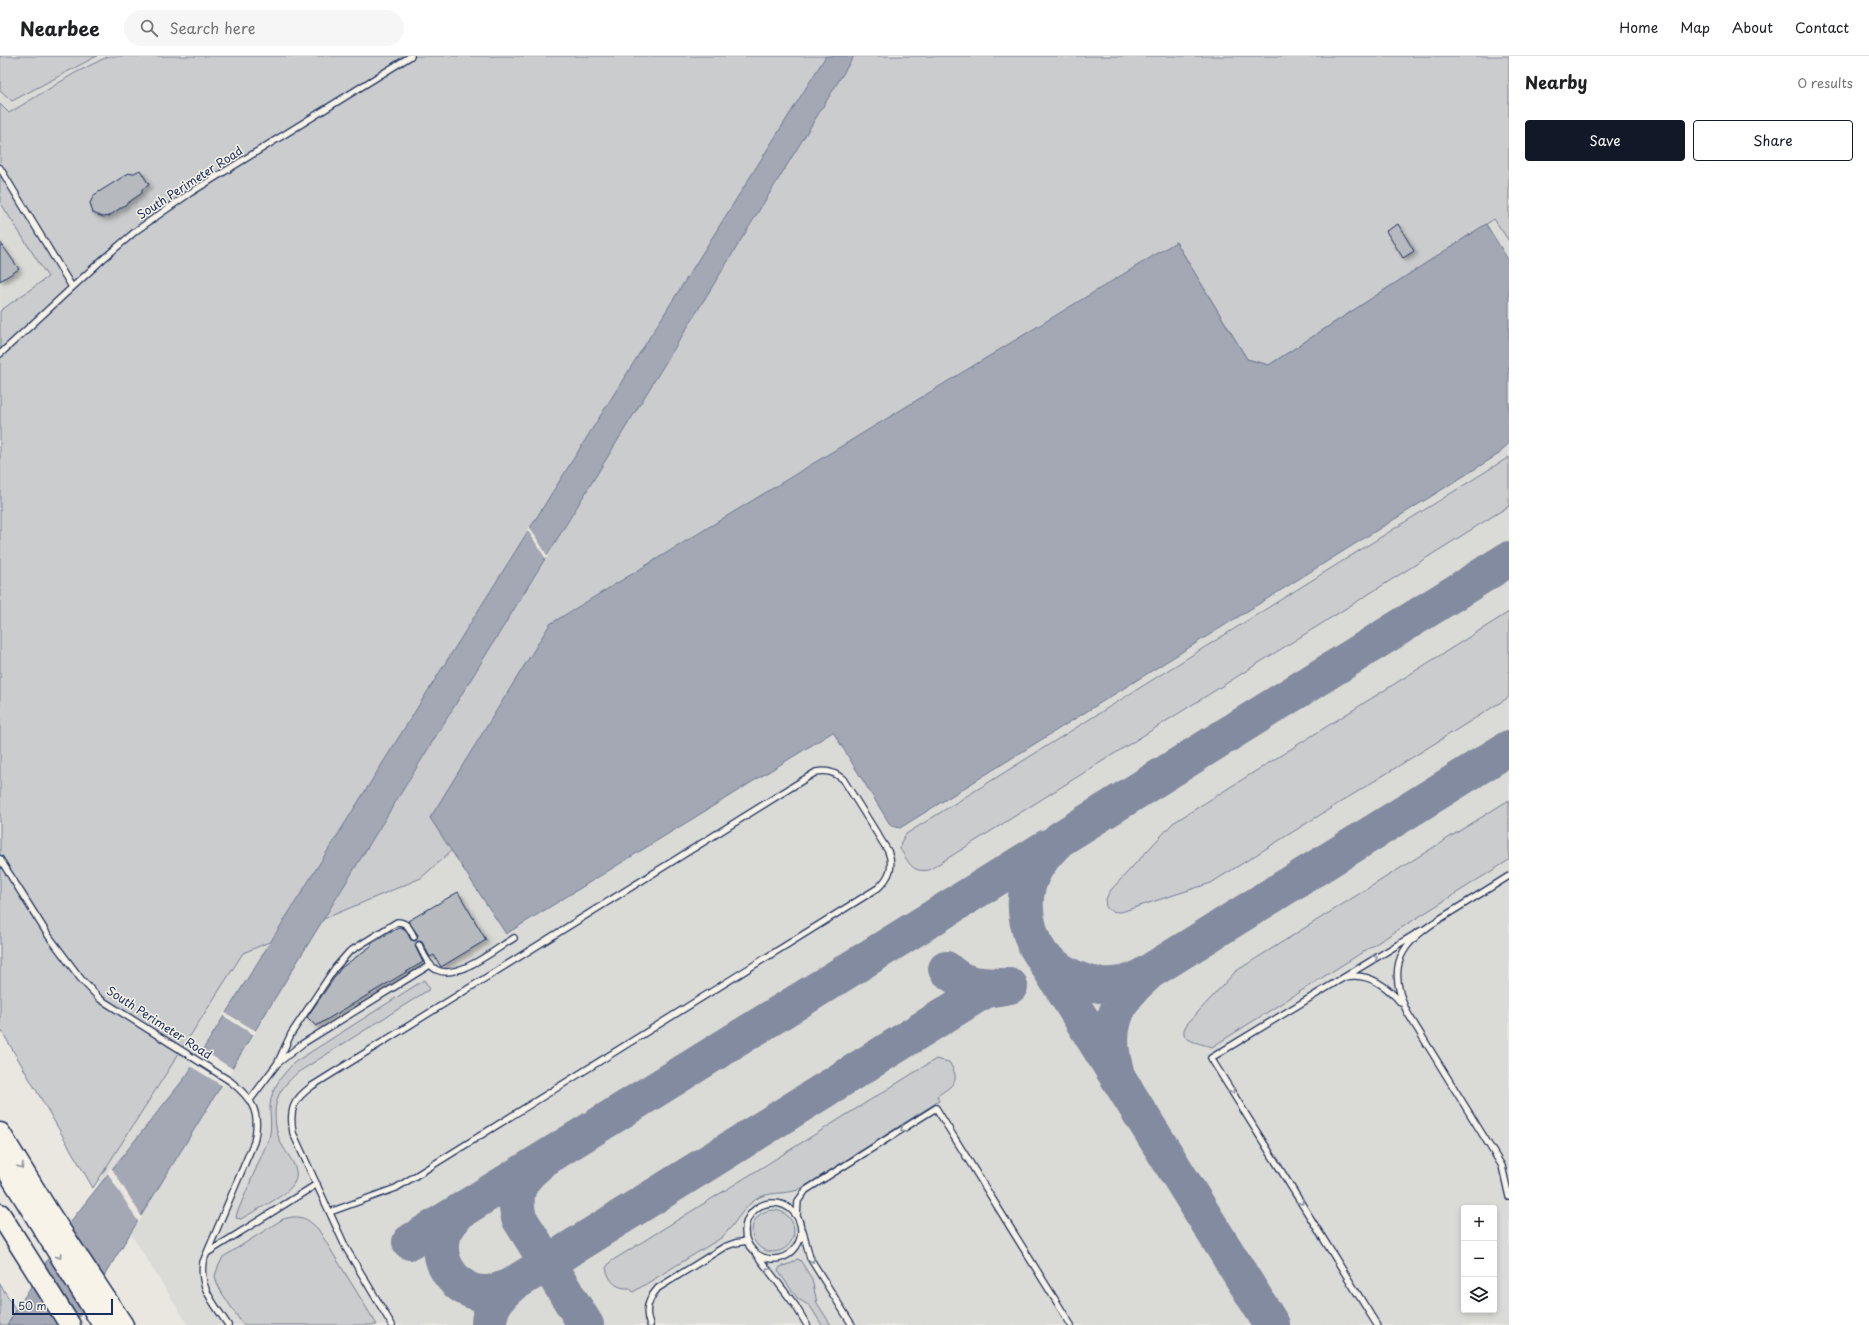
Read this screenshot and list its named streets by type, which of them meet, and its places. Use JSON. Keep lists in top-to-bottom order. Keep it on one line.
{"streets":{"lane":["South Perimeter Road"]},"scale_bar":"50 m","page":{"header":"Nearbee","search":"Search here","nav":["Home","Map","About","Contact"],"heading":["Nearby","0 results"],"buttons":["Save","Share"],"map_buttons":["+","−"],"scale":"50 m"}}
